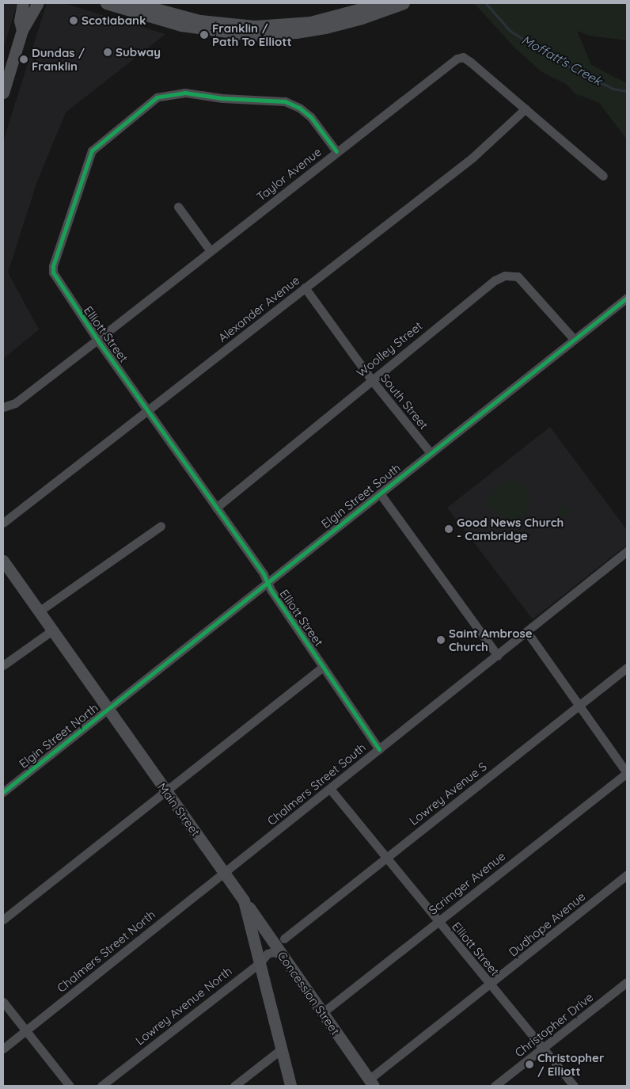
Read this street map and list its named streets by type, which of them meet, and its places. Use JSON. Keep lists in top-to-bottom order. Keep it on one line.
{"streets":{"main road":["Main Street","Concession Street"],"street":["Taylor Avenue","Alexander Avenue","Elliott Street","Woolley Street","South Street","Elgin Street South","Elgin Street North","Chalmers Street South","Lowrey Avenue S","Scrimger Avenue","Dudhope Avenue","Chalmers Street North","Lowrey Avenue North","Christopher Drive"]},"crossings":[["Taylor Avenue","Alexander Avenue"],["Taylor Avenue","Elliott Street"],["Alexander Avenue","Elliott Street"],["Alexander Avenue","South Street"],["Elliott Street","Woolley Street"],["Elliott Street","Elgin Street South"],["Elliott Street","Chalmers Street South"],["Elliott Street","Lowrey Avenue S"],["Elliott Street","Scrimger Avenue"],["Elliott Street","Dudhope Avenue"],["Elliott Street","Christopher Drive"],["Woolley Street","South Street"],["Woolley Street","Elgin Street South"],["South Street","Elgin Street South"],["Elgin Street South","Elgin Street North"],["Elgin Street South","Main Street"],["Elgin Street North","Main Street"],["Chalmers Street South","Main Street"],["Chalmers Street South","Chalmers Street North"],["Main Street","Chalmers Street North"],["Main Street","Concession Street"],["Main Street","Lowrey Avenue North"],["Scrimger Avenue","Concession Street"],["Dudhope Avenue","Concession Street"],["Concession Street","Lowrey Avenue North"]],"water":["Moffatt's Creek"],"places":["Scotiabank","Franklin / Path To Elliott","Subway","Dundas / Franklin","Good News Church - Cambridge","Saint Ambrose Church","Christopher / Elliott"]}
